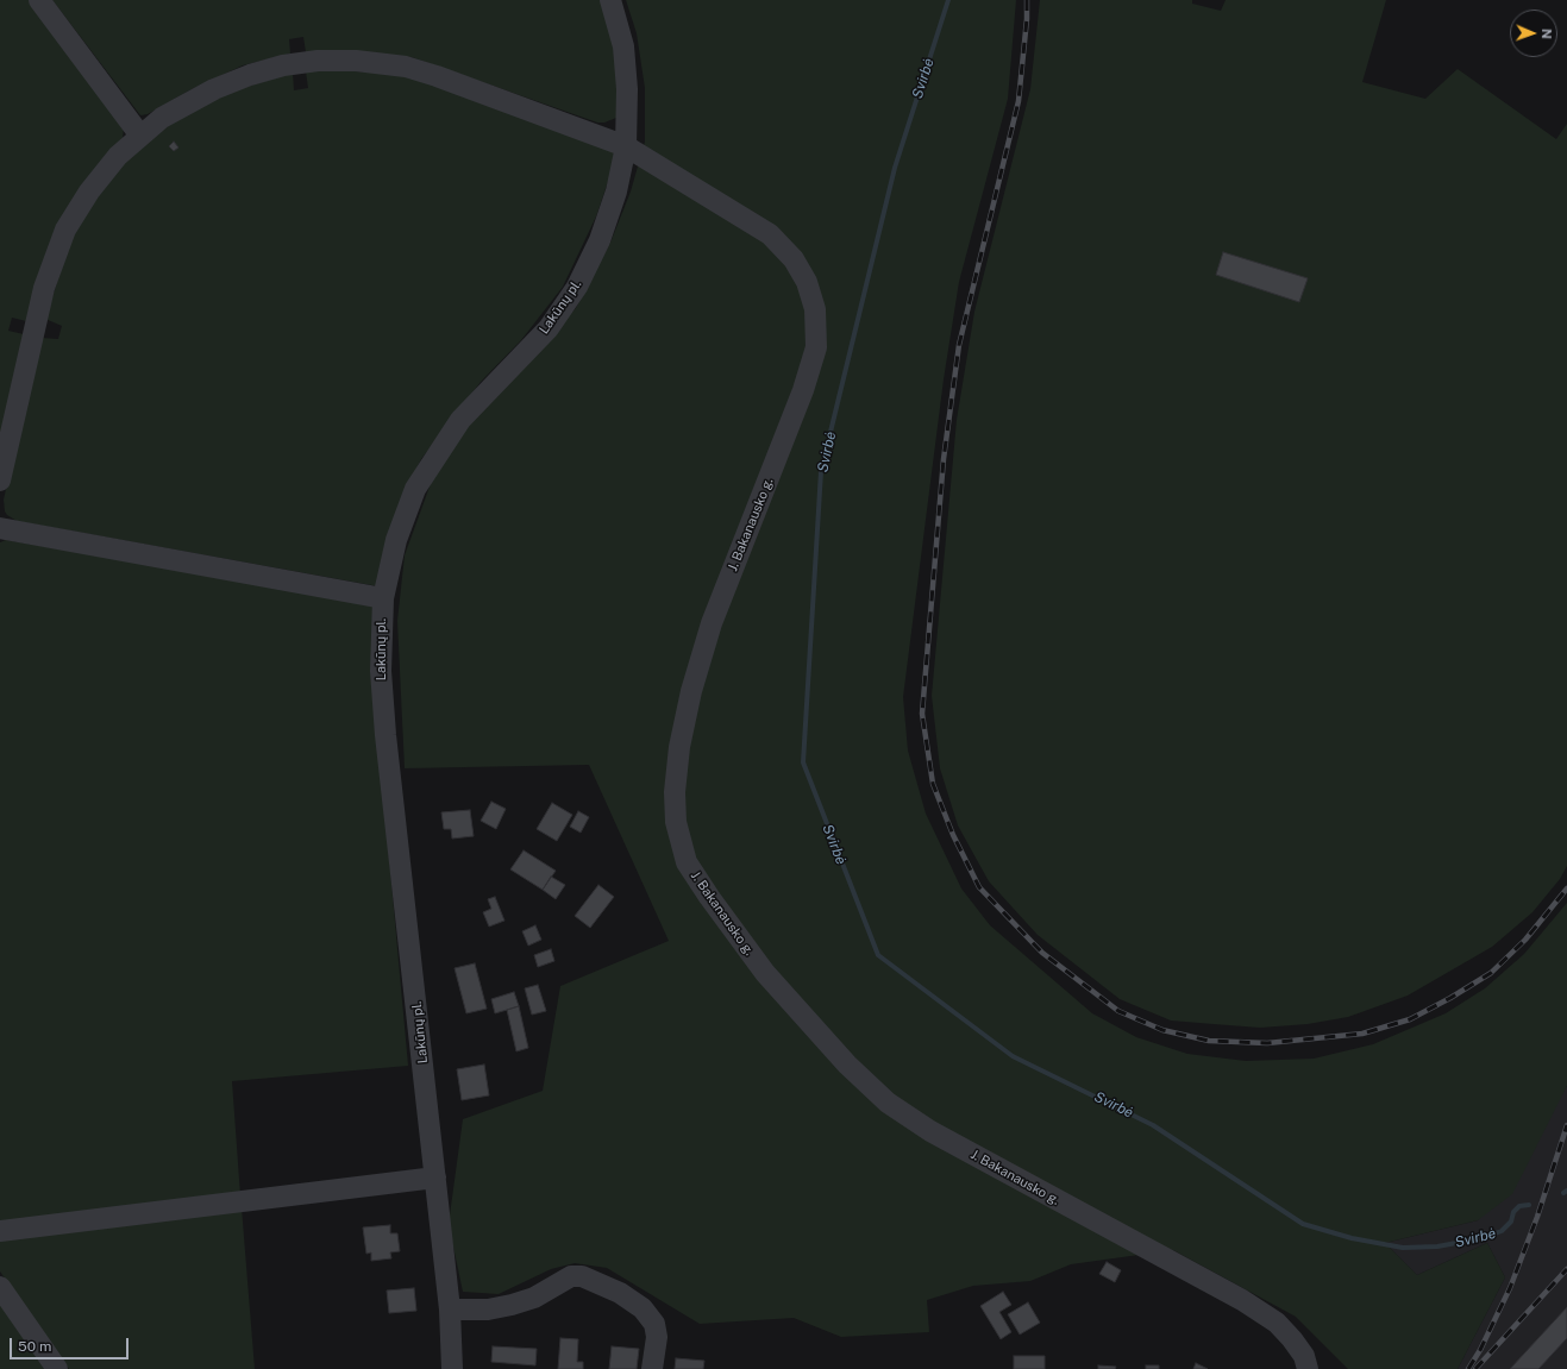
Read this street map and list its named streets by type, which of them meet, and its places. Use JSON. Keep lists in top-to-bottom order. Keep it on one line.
{"streets":{"street":["Lakūnų pl.","J. Bakanausko g."]},"crossings":[["Lakūnų pl.","J. Bakanausko g."]],"water":["Svirbė"],"scale_bar":"50 m","north":"right"}
